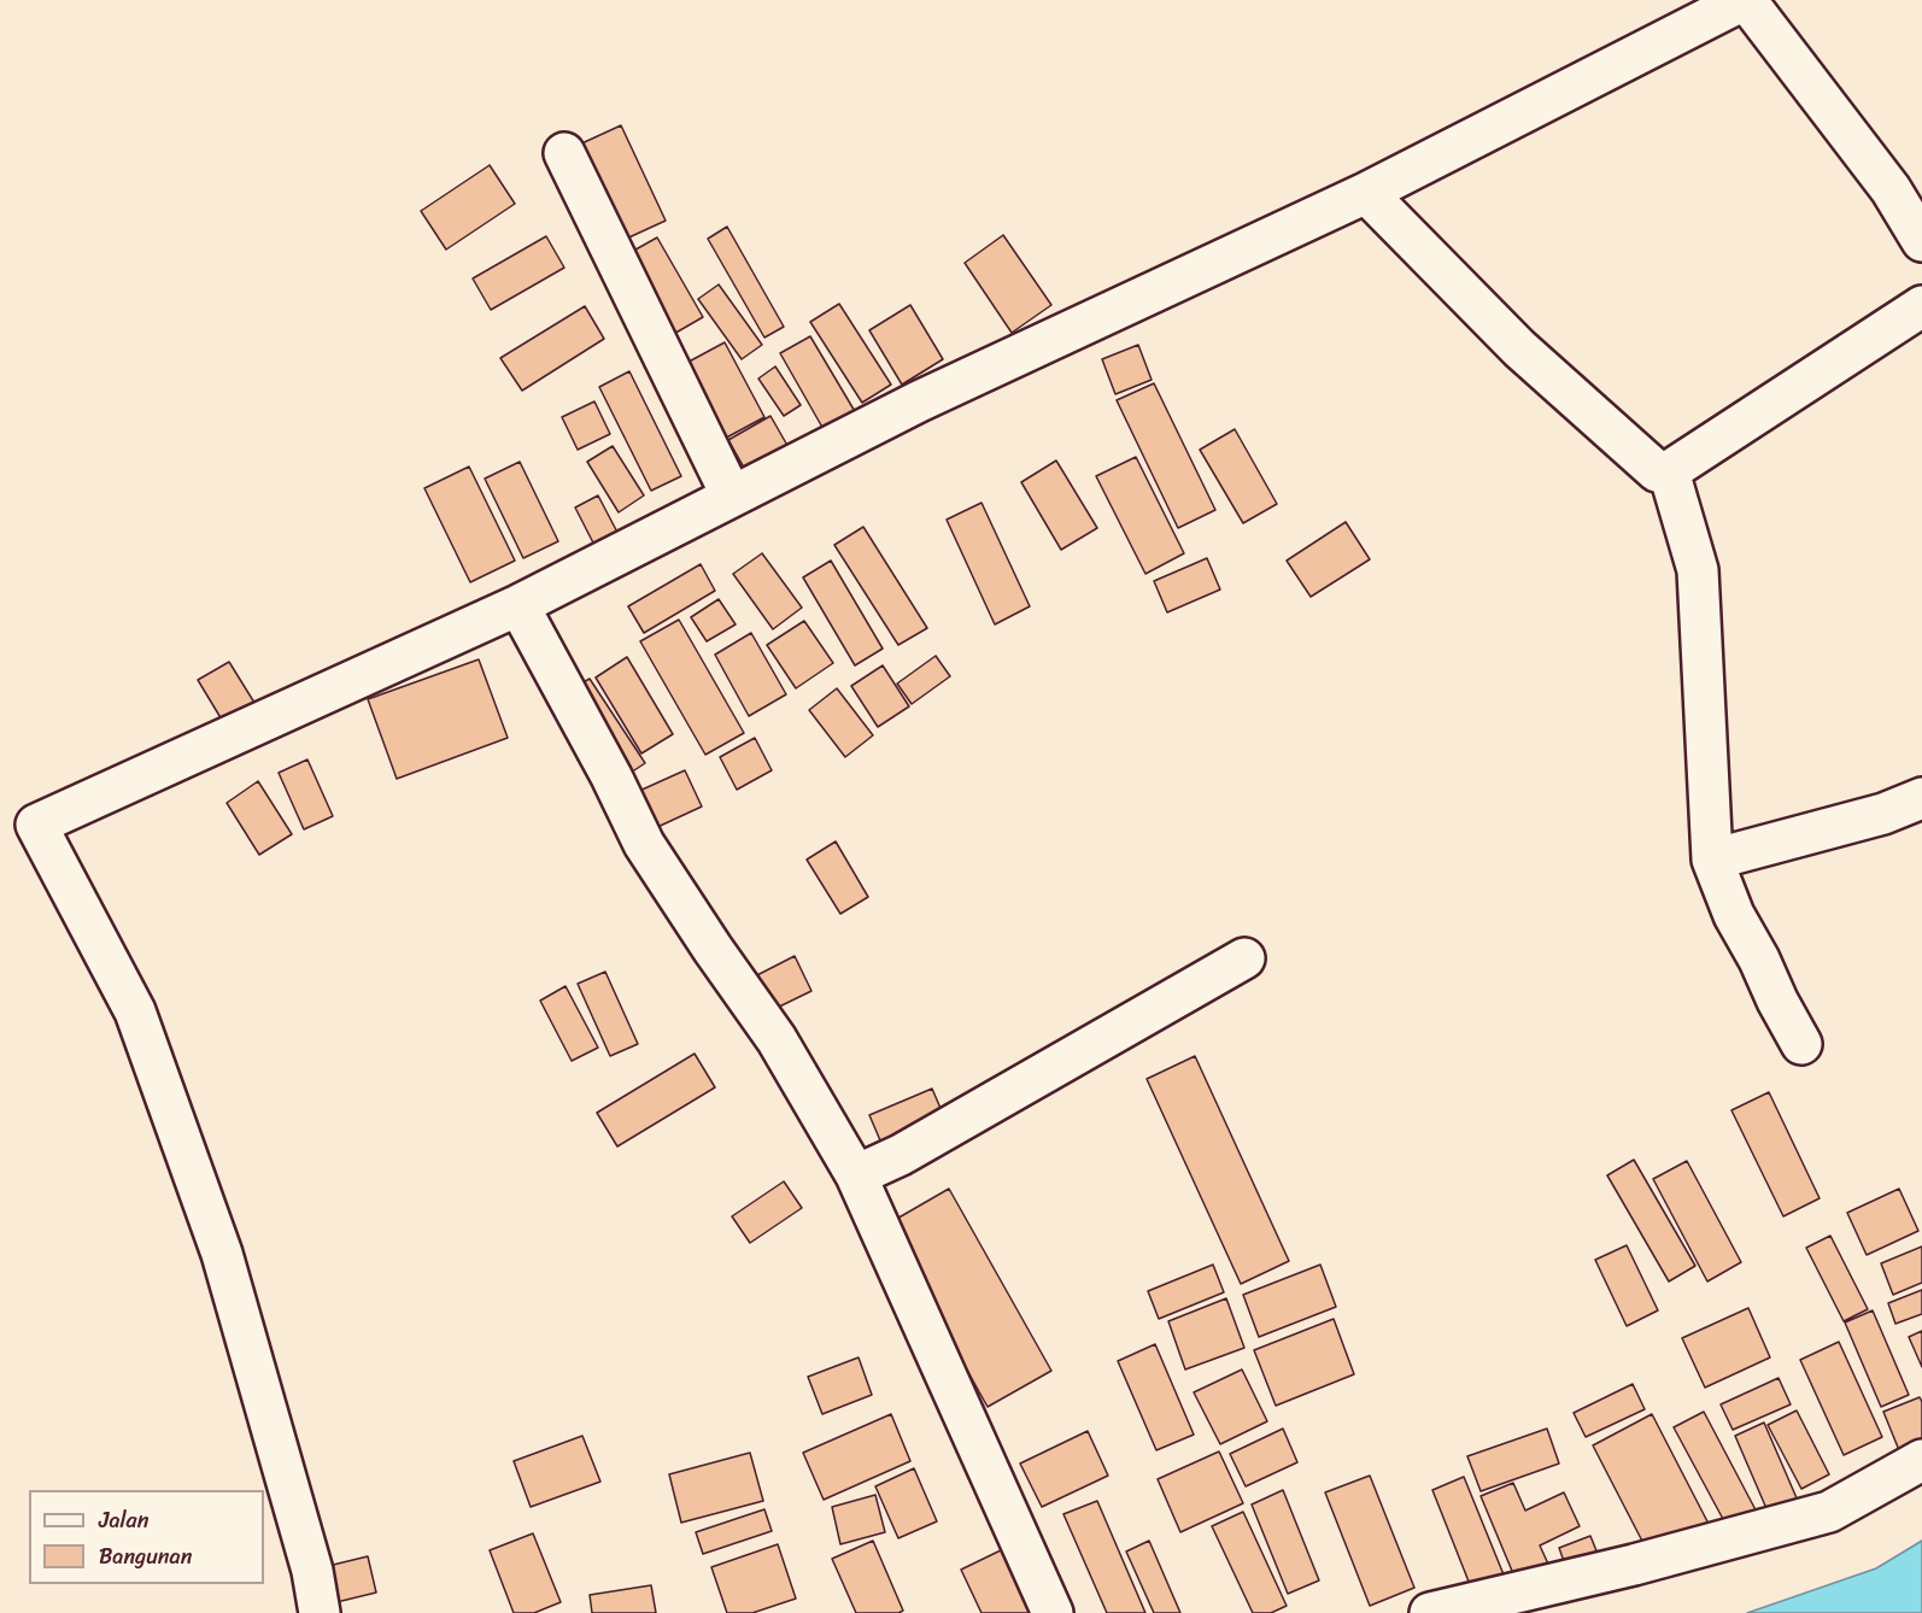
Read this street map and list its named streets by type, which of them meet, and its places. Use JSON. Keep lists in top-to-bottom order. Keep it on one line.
{"legend":["Jalan","Bangunan"]}
